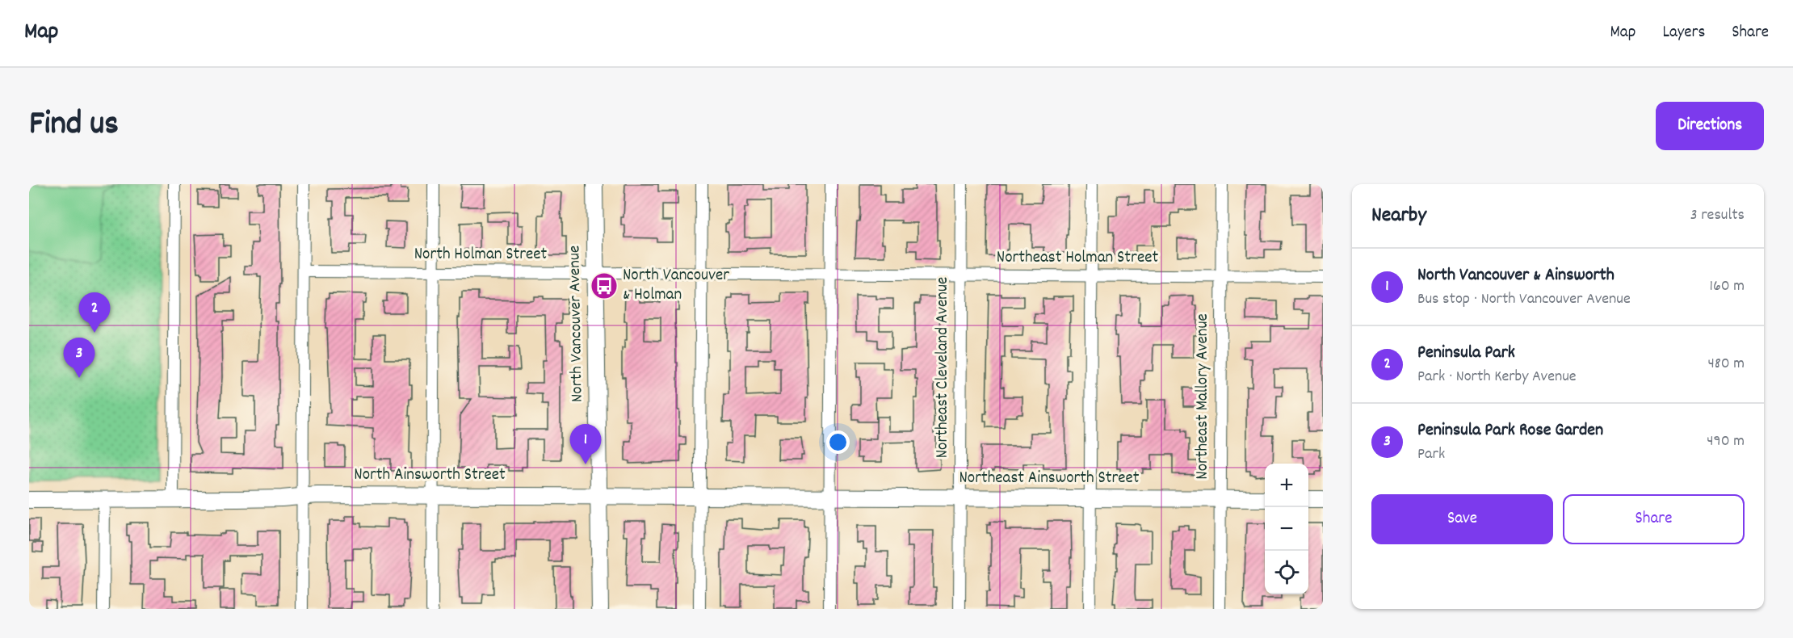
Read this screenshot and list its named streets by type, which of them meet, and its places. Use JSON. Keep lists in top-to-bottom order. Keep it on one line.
{"streets":{"street":["North Holman Street","Northeast Holman Street","North Vancouver Avenue","Northeast Cleveland Avenue","Northeast Mallory Avenue","North Ainsworth Street","Northeast Ainsworth Street"]},"crossings":[["North Holman Street","Northeast Holman Street"],["North Holman Street","North Vancouver Avenue"],["Northeast Holman Street","Northeast Cleveland Avenue"],["Northeast Holman Street","Northeast Mallory Avenue"],["North Vancouver Avenue","North Ainsworth Street"],["Northeast Cleveland Avenue","Northeast Ainsworth Street"],["Northeast Mallory Avenue","Northeast Ainsworth Street"],["North Ainsworth Street","Northeast Ainsworth Street"]],"places":{"bus stop":["North Vancouver & Holman"]},"page":{"header":"Map","nav":["Map","Layers","Share"],"title":"Find us","buttons":["Directions",["Save","Share"]],"heading":["Nearby","3 results"],"list":[{"mark":"1","name":"North Vancouver & Ainsworth","note":"Bus stop · North Vancouver Avenue","value":"160 m"},{"mark":"2","name":"Peninsula Park","note":"Park · North Kerby Avenue","value":"480 m"},{"mark":"3","name":"Peninsula Park Rose Garden","note":"Park","value":"490 m"}],"pins":["2","3","1"],"map_buttons":["+","−"]}}
